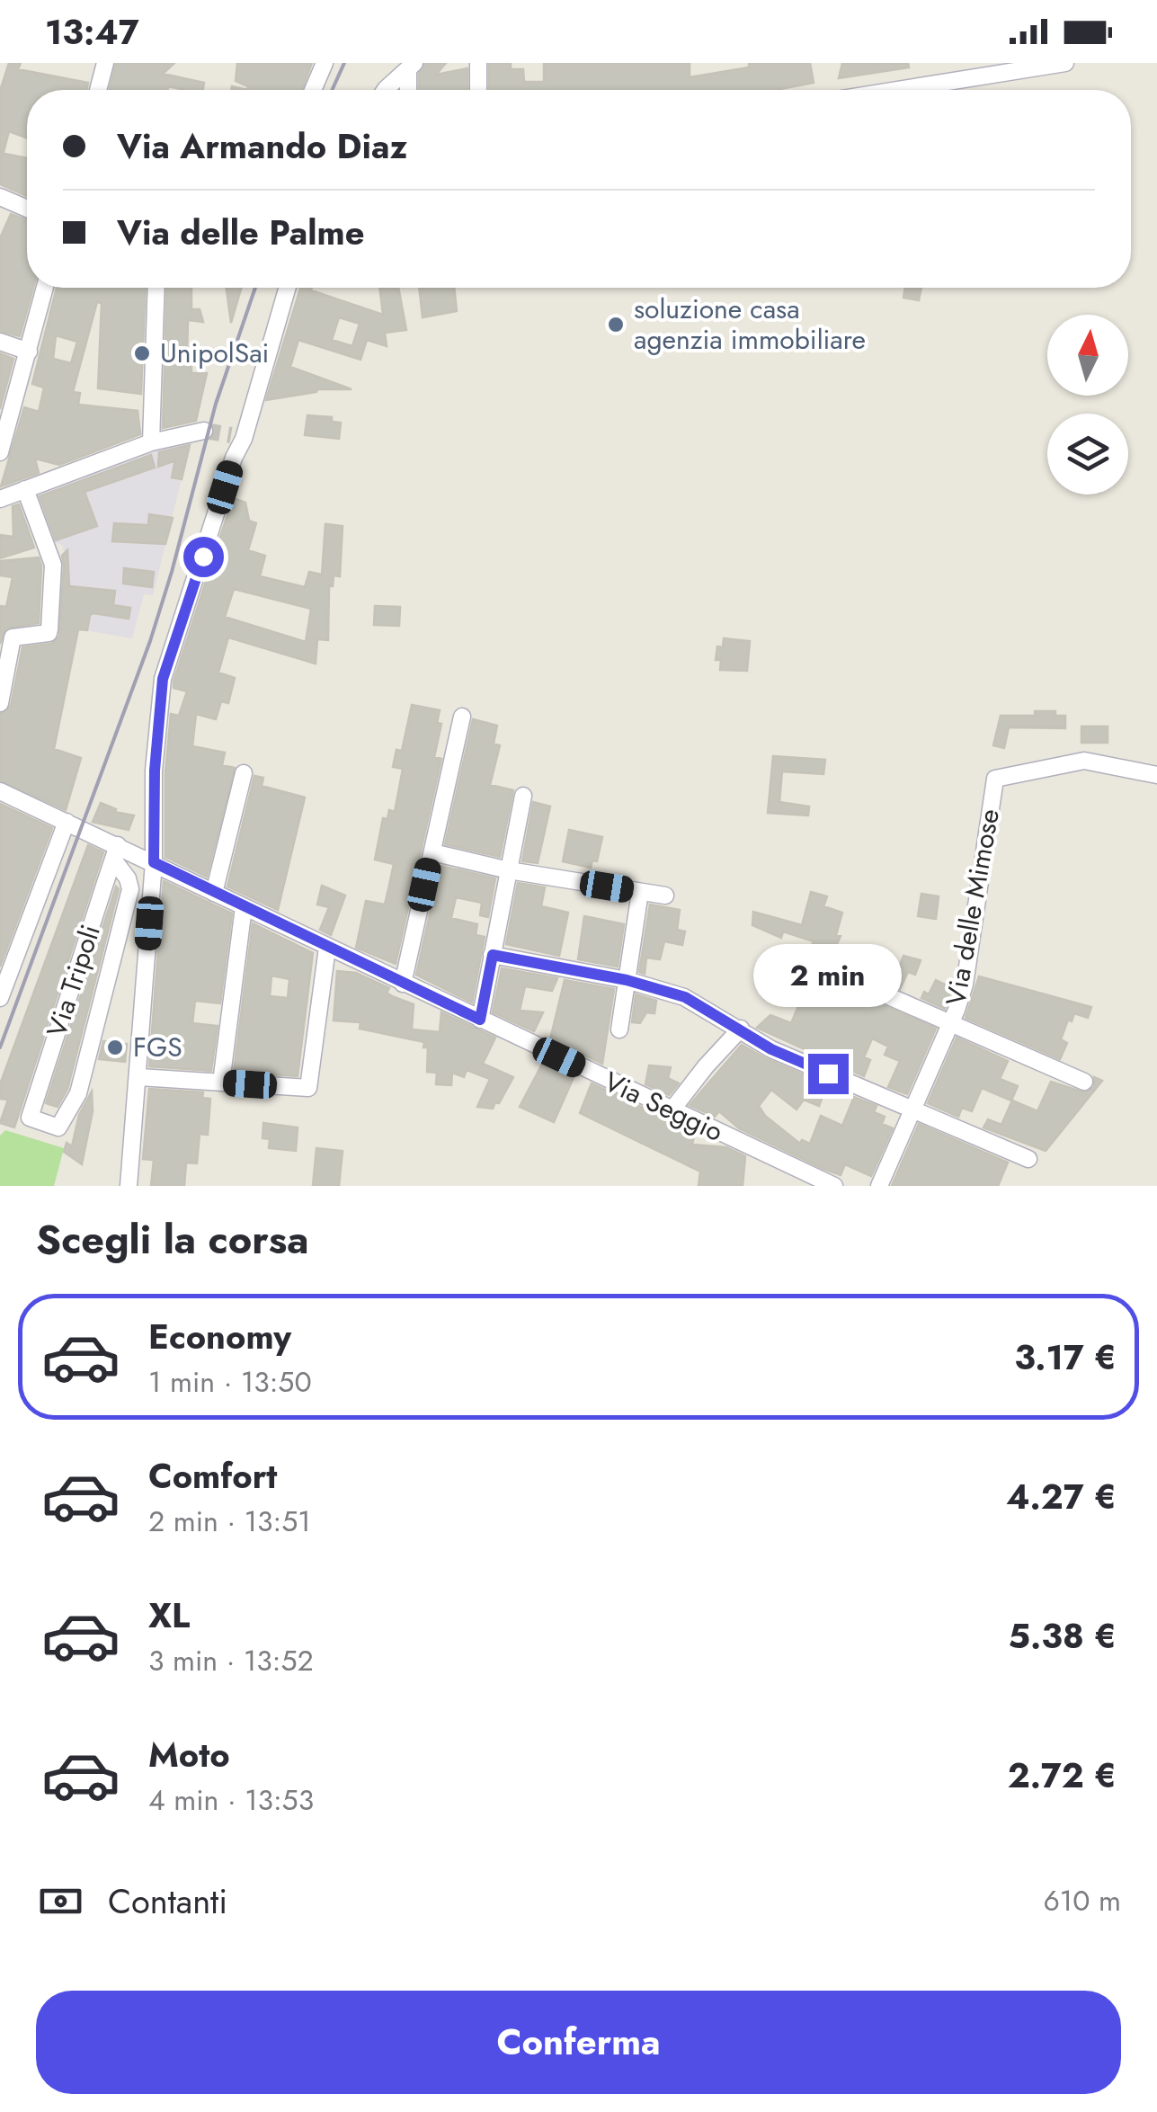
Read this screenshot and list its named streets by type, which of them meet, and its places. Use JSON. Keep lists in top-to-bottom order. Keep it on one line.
{"streets":{"street":["Via delle Mimose","Via Tripoli","Via Seggio"]},"crossings":[["Via Tripoli","Via Seggio"]],"places":["soluzione casa agenzia immobiliare","UnipolSai","FGS"],"north":"top","page":{"status":"13:47","banner":["Via Armando Diaz","Via delle Palme"],"bubble":"2 min","heading":"Scegli la corsa","list":[{"name":"Economy","note":"1 min · 13:50","value":"3.17 €"},{"name":"Comfort","note":"2 min · 13:51","value":"4.27 €"},{"name":"XL","note":"3 min · 13:52","value":"5.38 €"},{"name":"Moto","note":"4 min · 13:53","value":"2.72 €"}],"pay":["Contanti","610 m"],"buttons":"Conferma"}}
